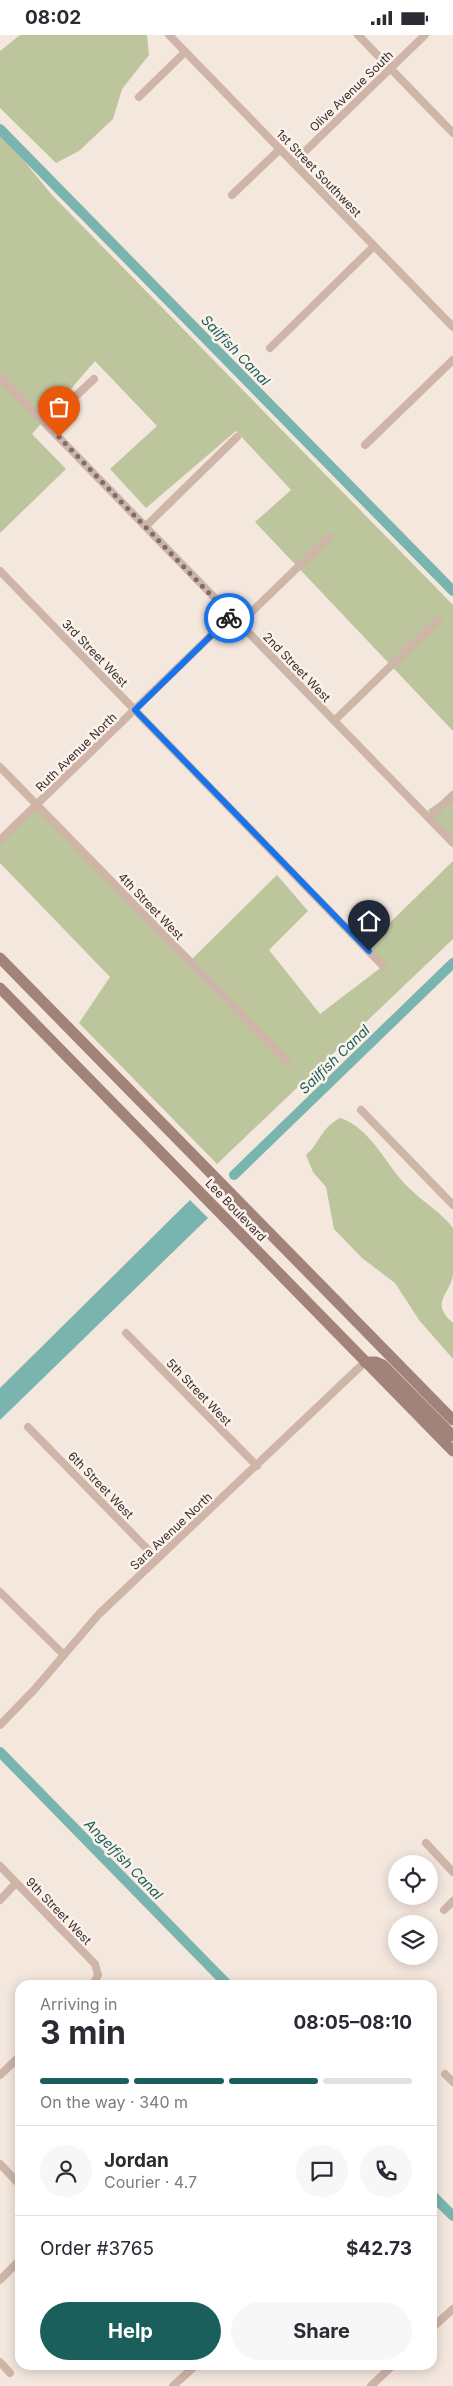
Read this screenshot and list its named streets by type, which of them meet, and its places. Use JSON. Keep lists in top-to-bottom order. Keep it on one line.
{"streets":{"main road":["Lee Boulevard"],"street":["Olive Avenue South","1st Street Southwest","3rd Street West","2nd Street West","Ruth Avenue North","4th Street West","5th Street West","6th Street West","Sara Avenue North","9th Street West"]},"crossings":[["Olive Avenue South","1st Street Southwest"],["3rd Street West","Ruth Avenue North"],["2nd Street West","Ruth Avenue North"],["Ruth Avenue North","4th Street West"],["Lee Boulevard","Sara Avenue North"],["5th Street West","Sara Avenue North"],["6th Street West","Sara Avenue North"]],"water":["Sailfish Canal","Angelfish Canal"],"page":{"status":"08:02","heading":["3 min","Arriving in","08:05–08:10"],"panel":["Jordan","Courier · 4.7","Order #3765","$42.73"],"bar":"On the way · 340 m","buttons":["Help","Share"]}}
